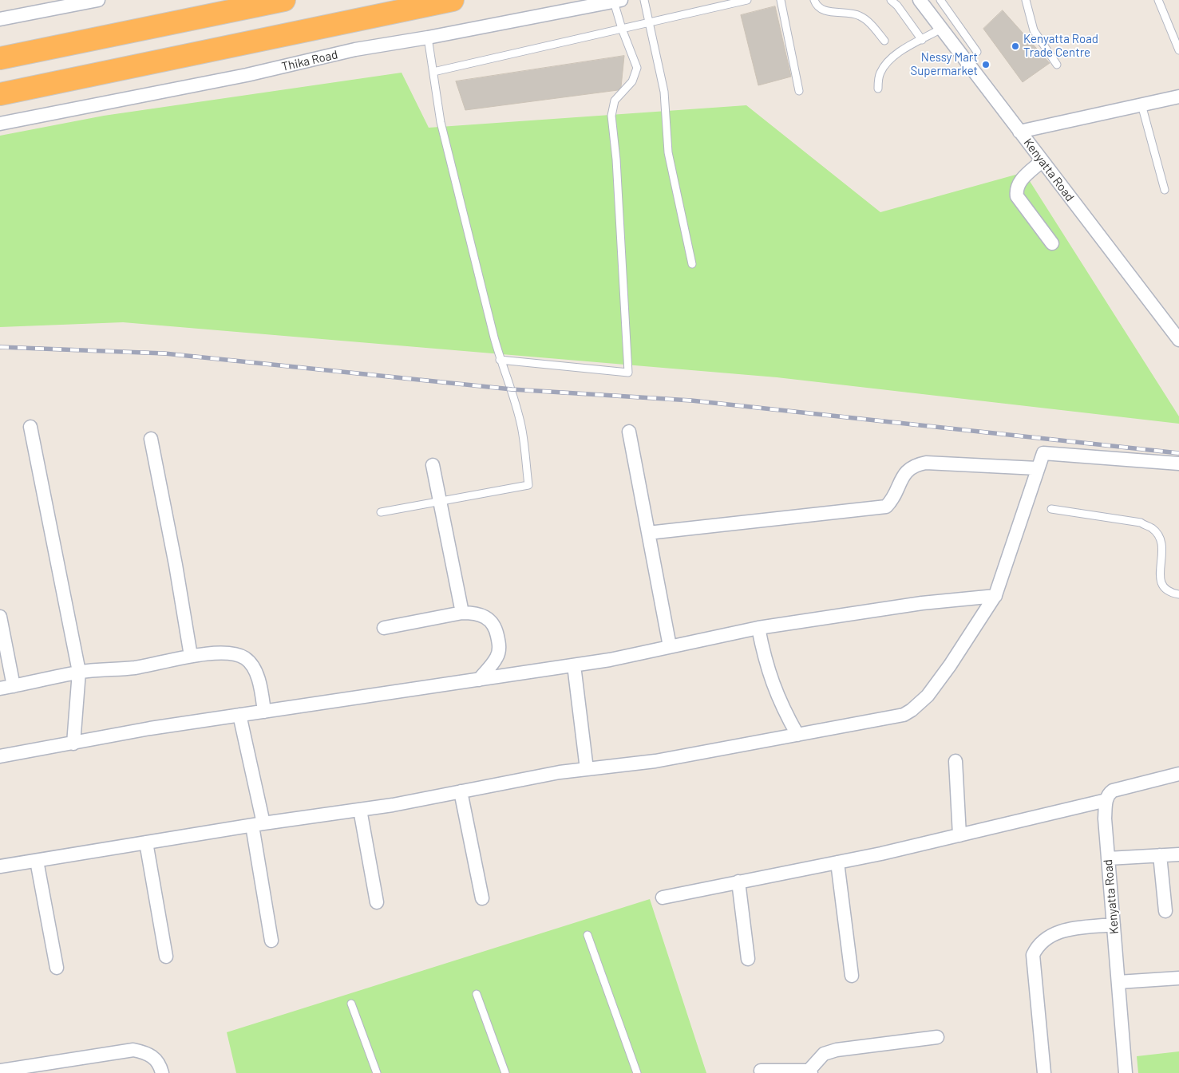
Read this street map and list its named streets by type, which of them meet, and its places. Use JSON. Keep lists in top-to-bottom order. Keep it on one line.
{"streets":{"street":["Thika Road","Kenyatta Road"]},"places":["Kenyatta Road Trade Centre","Nessy Mart Supermarket"]}
